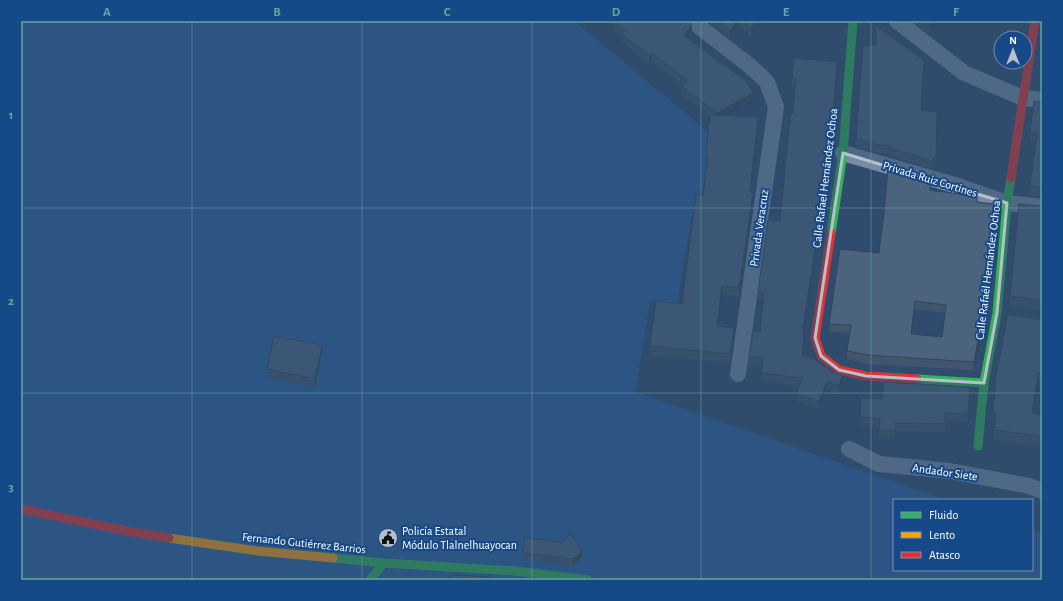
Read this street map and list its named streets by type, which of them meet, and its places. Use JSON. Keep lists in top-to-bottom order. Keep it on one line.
{"streets":{"street":["Calle Rafael Hernández Ochoa","Privada Ruiz Cortines","Privada Veracruz","Calle Rafaél Hernández Ochoa","Andador Siete","Fernando Gutiérrez Barrios"]},"crossings":[["Calle Rafael Hernández Ochoa","Privada Ruiz Cortines"],["Calle Rafael Hernández Ochoa","Calle Rafaél Hernández Ochoa"],["Privada Ruiz Cortines","Calle Rafaél Hernández Ochoa"]],"places":{"public building":["Policía Estatal Módulo Tlalnelhuayocan"]},"legend":["Fluido","Lento","Atasco"],"north":"top","grid":{"columns":["A","B","C","D","E","F"],"rows":["1","2","3"]}}
